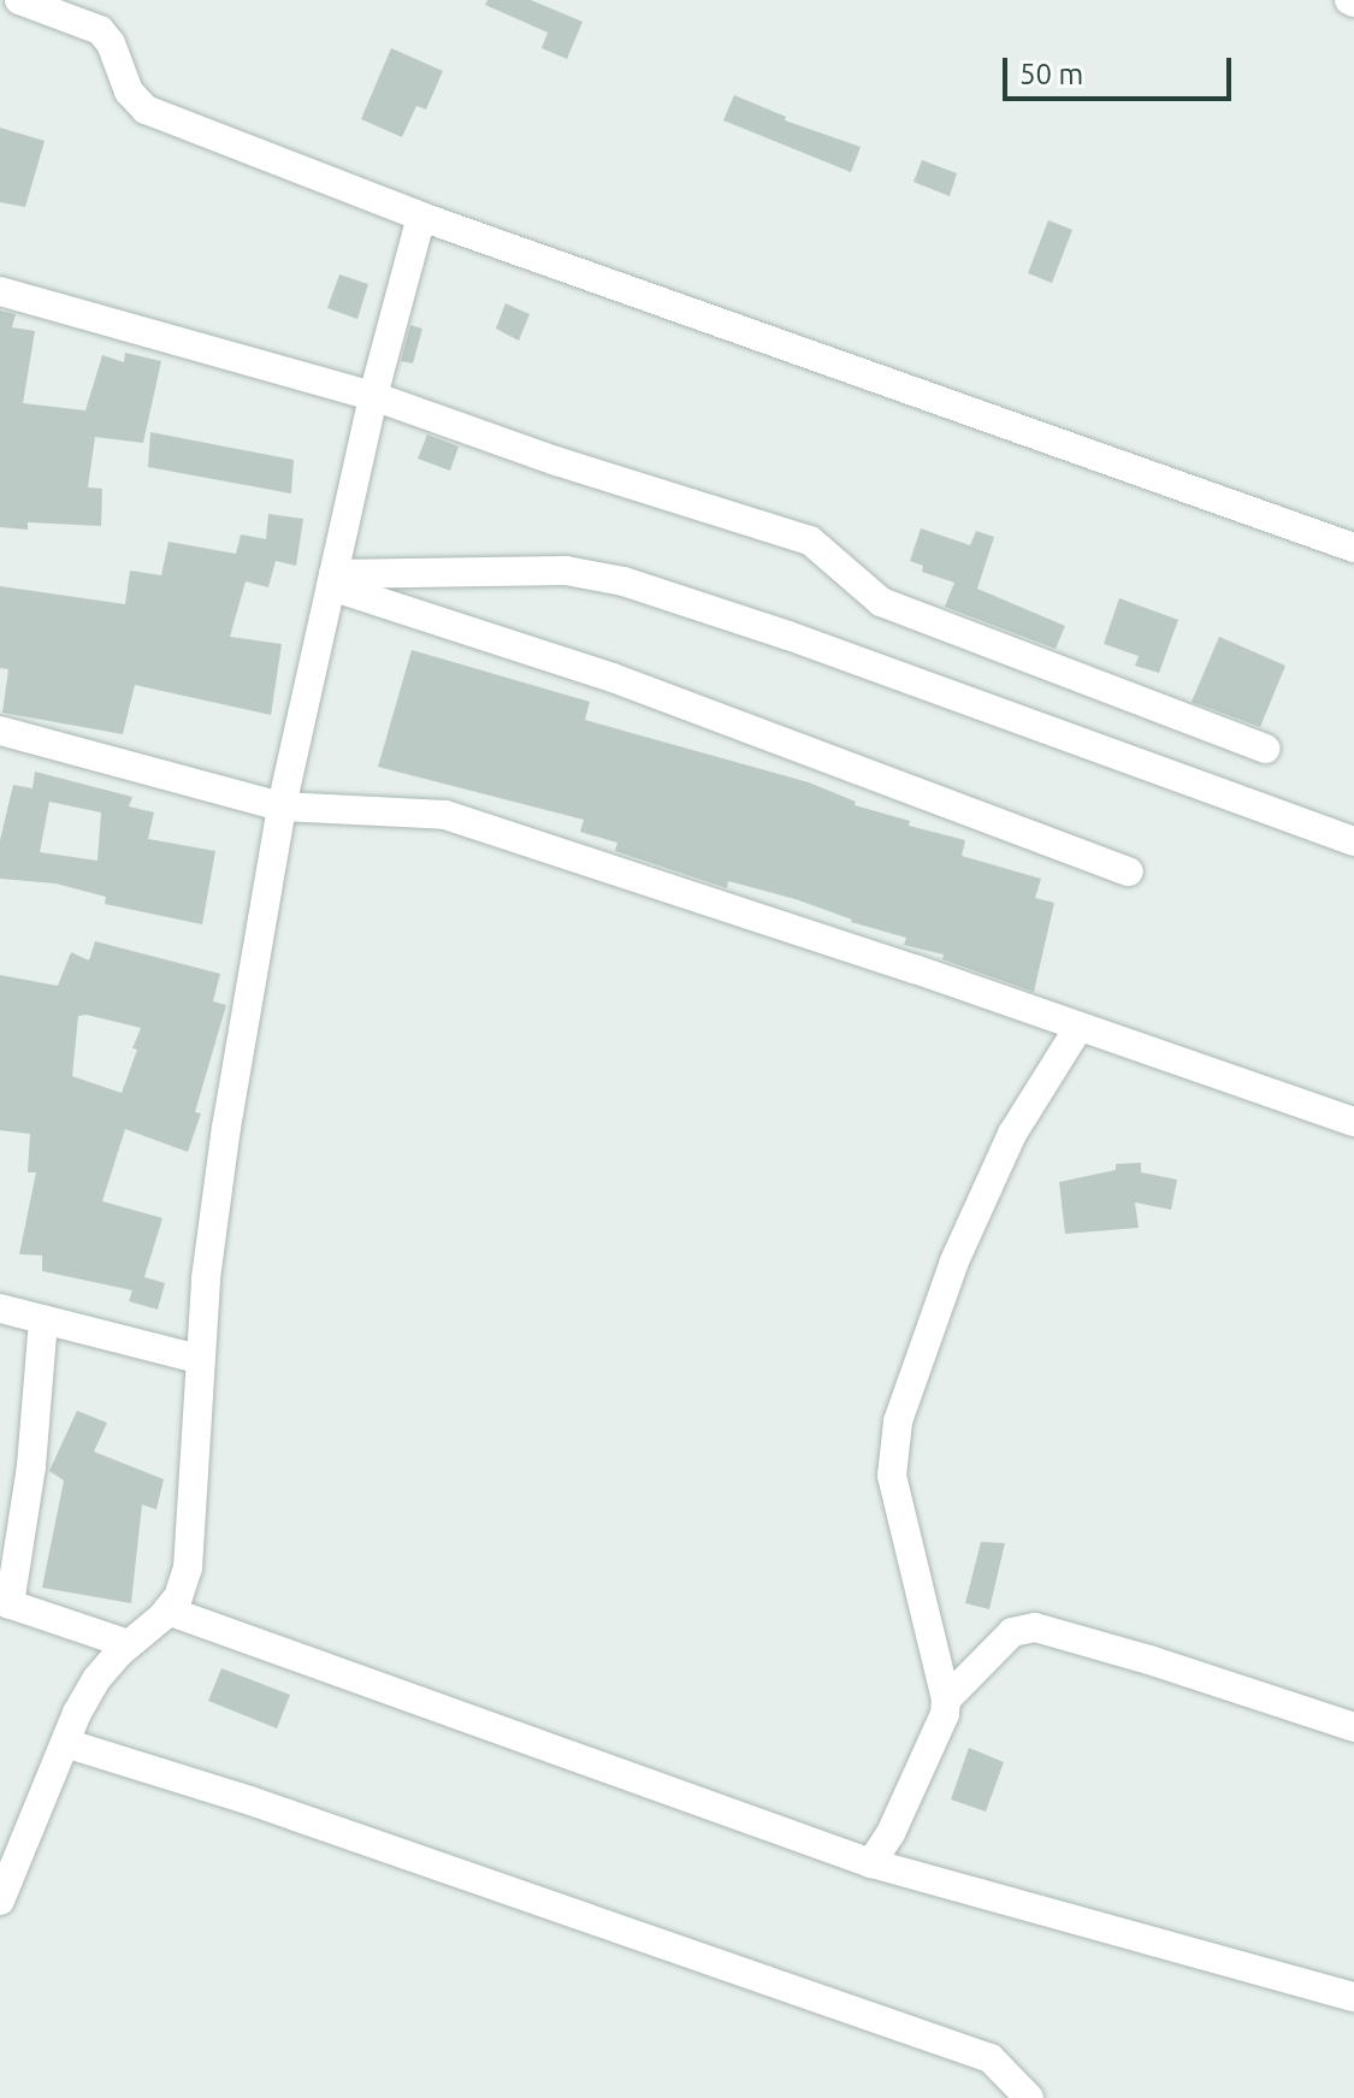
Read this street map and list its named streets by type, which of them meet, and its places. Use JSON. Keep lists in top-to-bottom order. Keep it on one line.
{"scale_bar":"50 m"}
